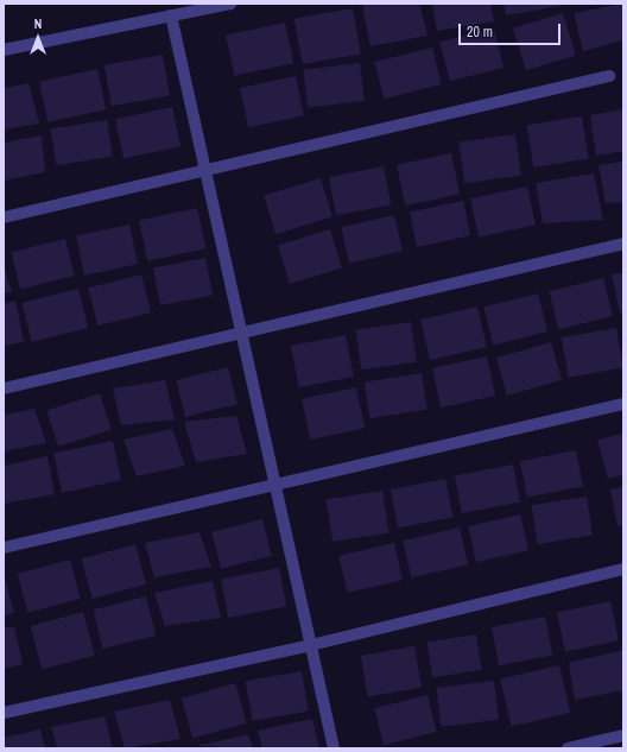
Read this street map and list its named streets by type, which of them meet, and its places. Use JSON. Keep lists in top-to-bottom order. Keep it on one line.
{"scale_bar":"20 m","north":"top"}
